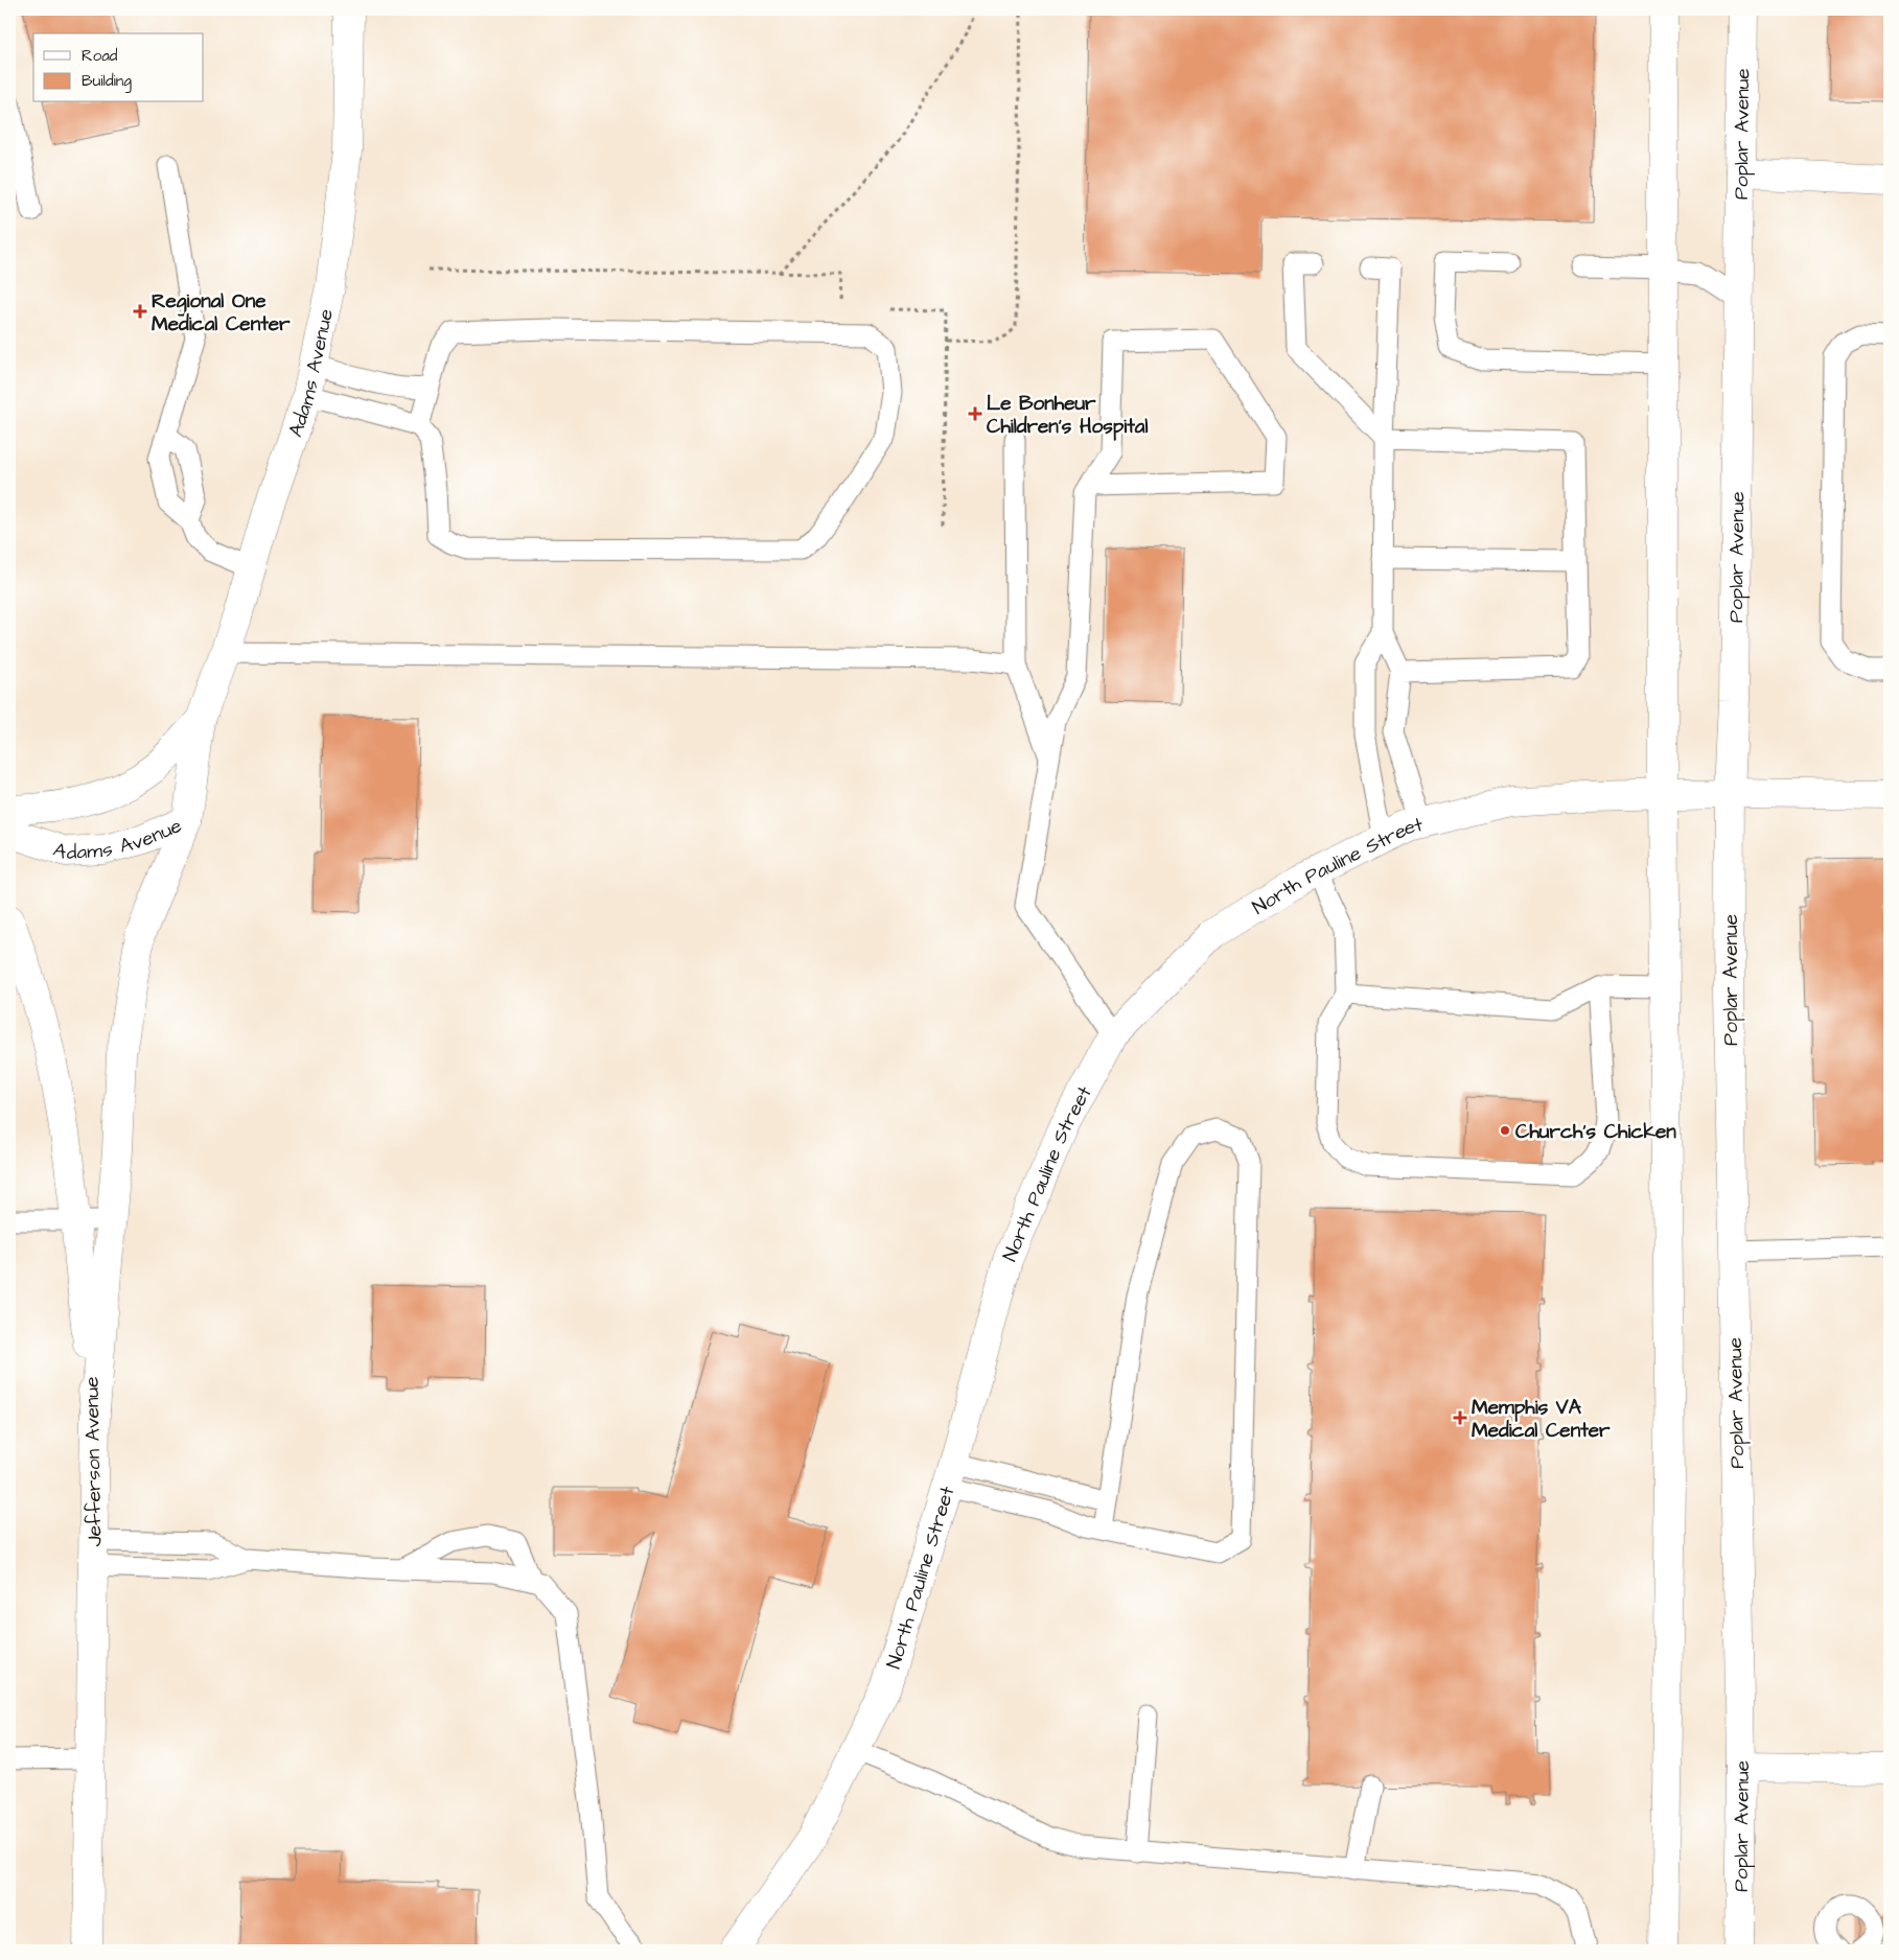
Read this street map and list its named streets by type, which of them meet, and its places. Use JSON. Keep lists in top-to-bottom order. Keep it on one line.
{"streets":{"main road":["Poplar Avenue","Adams Avenue","North Pauline Street","Jefferson Avenue"]},"crossings":[["Poplar Avenue","North Pauline Street"]],"places":{"health":["Regional One Medical Center","Le Bonheur Children's Hospital","Memphis VA Medical Center"],"other":["Church's Chicken"]},"legend":["Road","Building"]}
